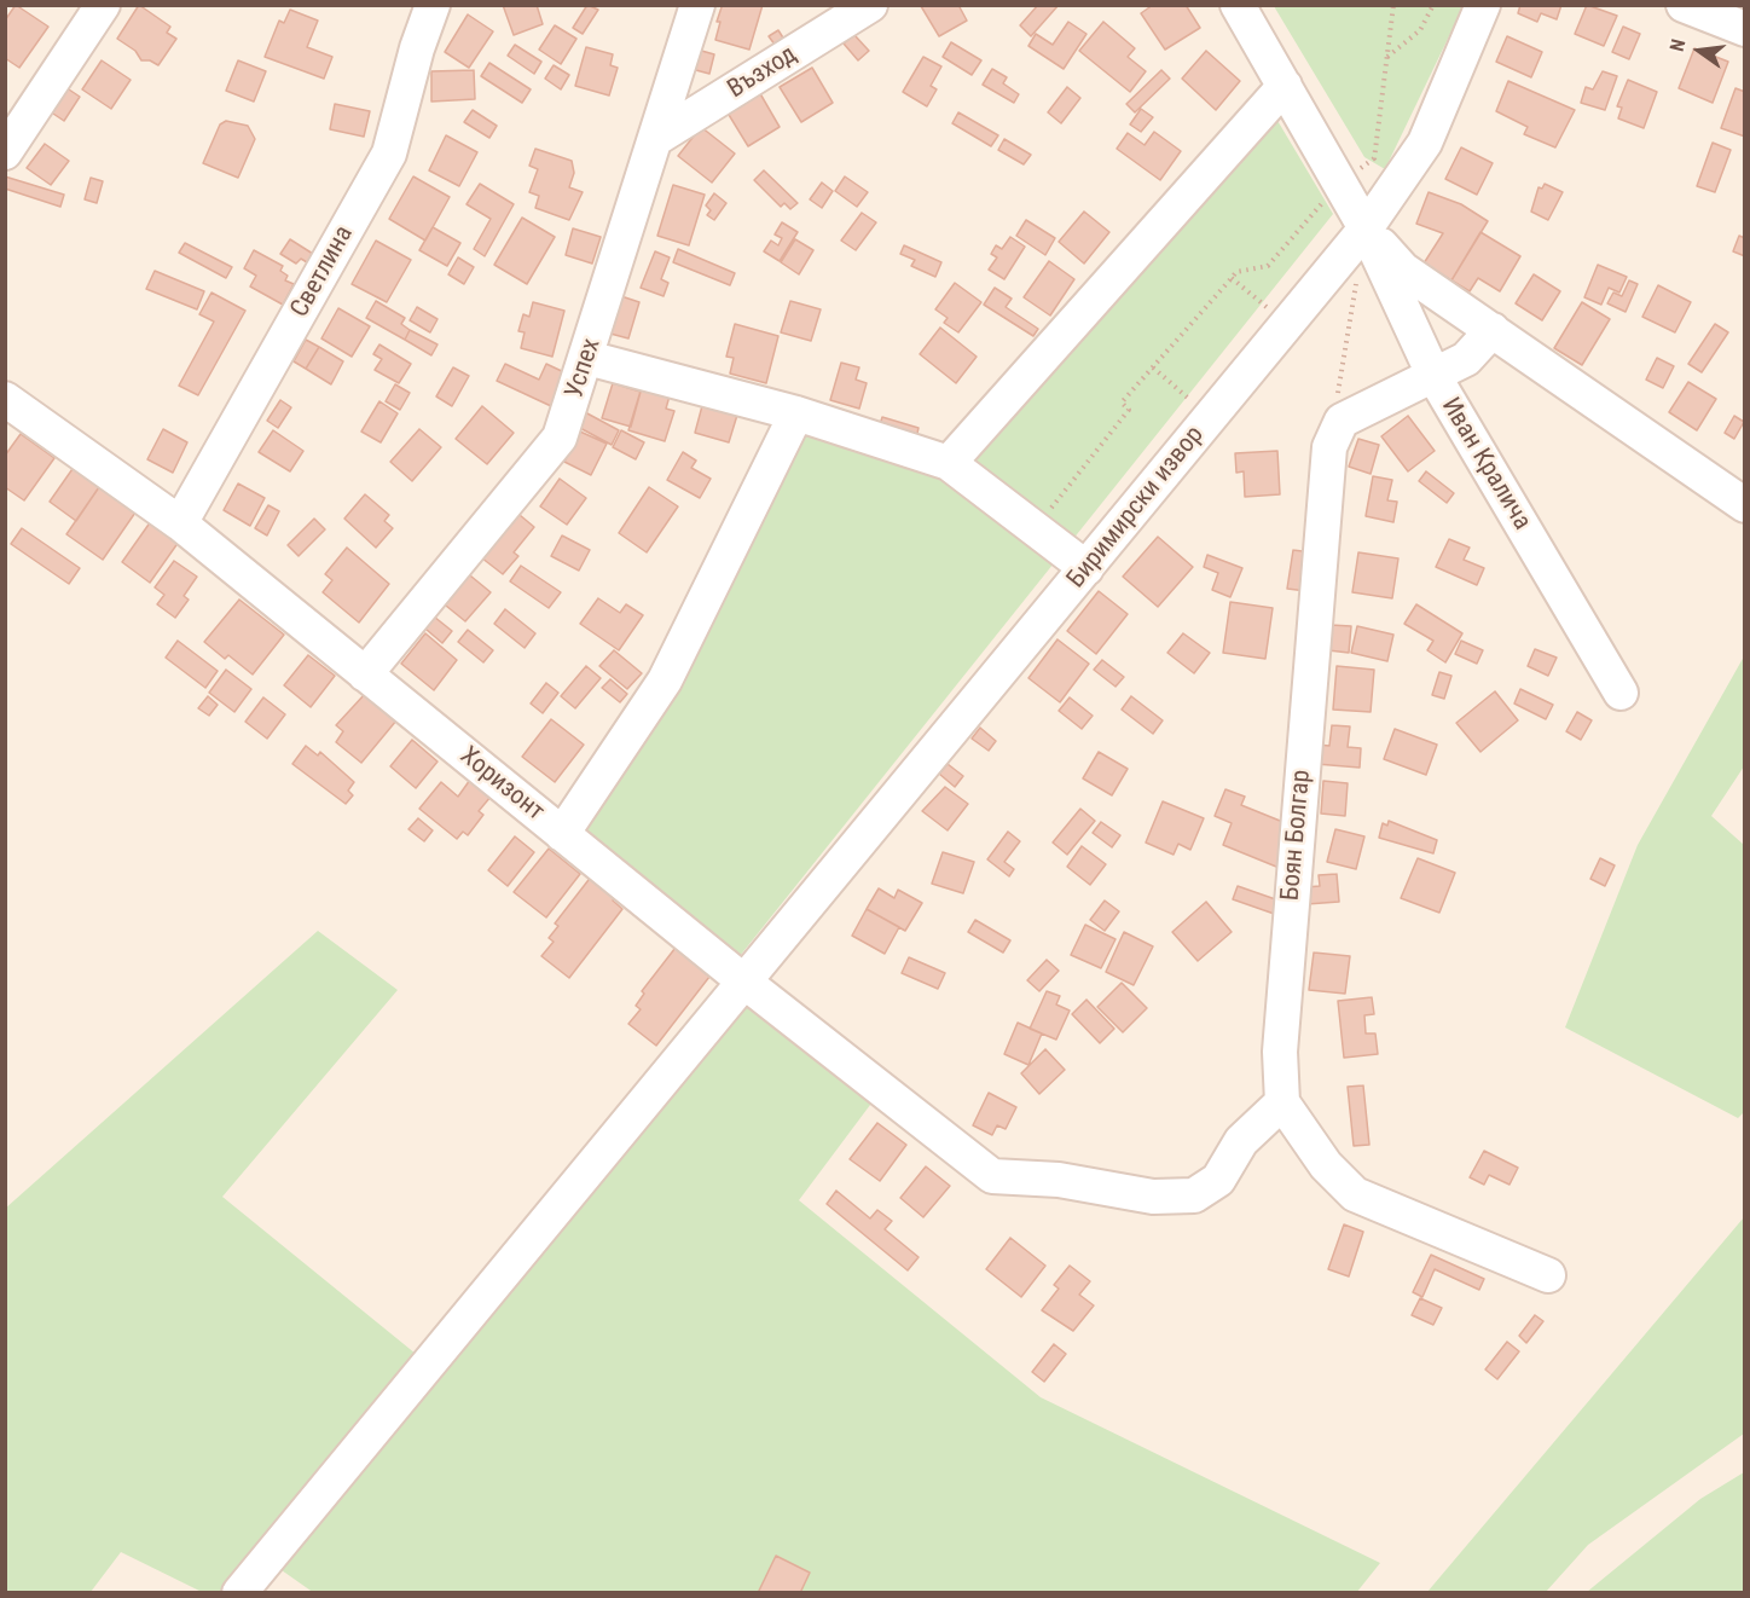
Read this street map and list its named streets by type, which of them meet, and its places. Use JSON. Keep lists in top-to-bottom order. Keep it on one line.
{"streets":{"street":["Възход","Светлина","Успех","Иван Кралича","Биримирски извор","Хоризонт","Боян Болгар"]},"crossings":[["Възход","Успех"],["Светлина","Хоризонт"],["Успех","Хоризонт"],["Иван Кралича","Биримирски извор"],["Иван Кралича","Боян Болгар"],["Биримирски извор","Хоризонт"],["Хоризонт","Боян Болгар"]],"north":"left"}
